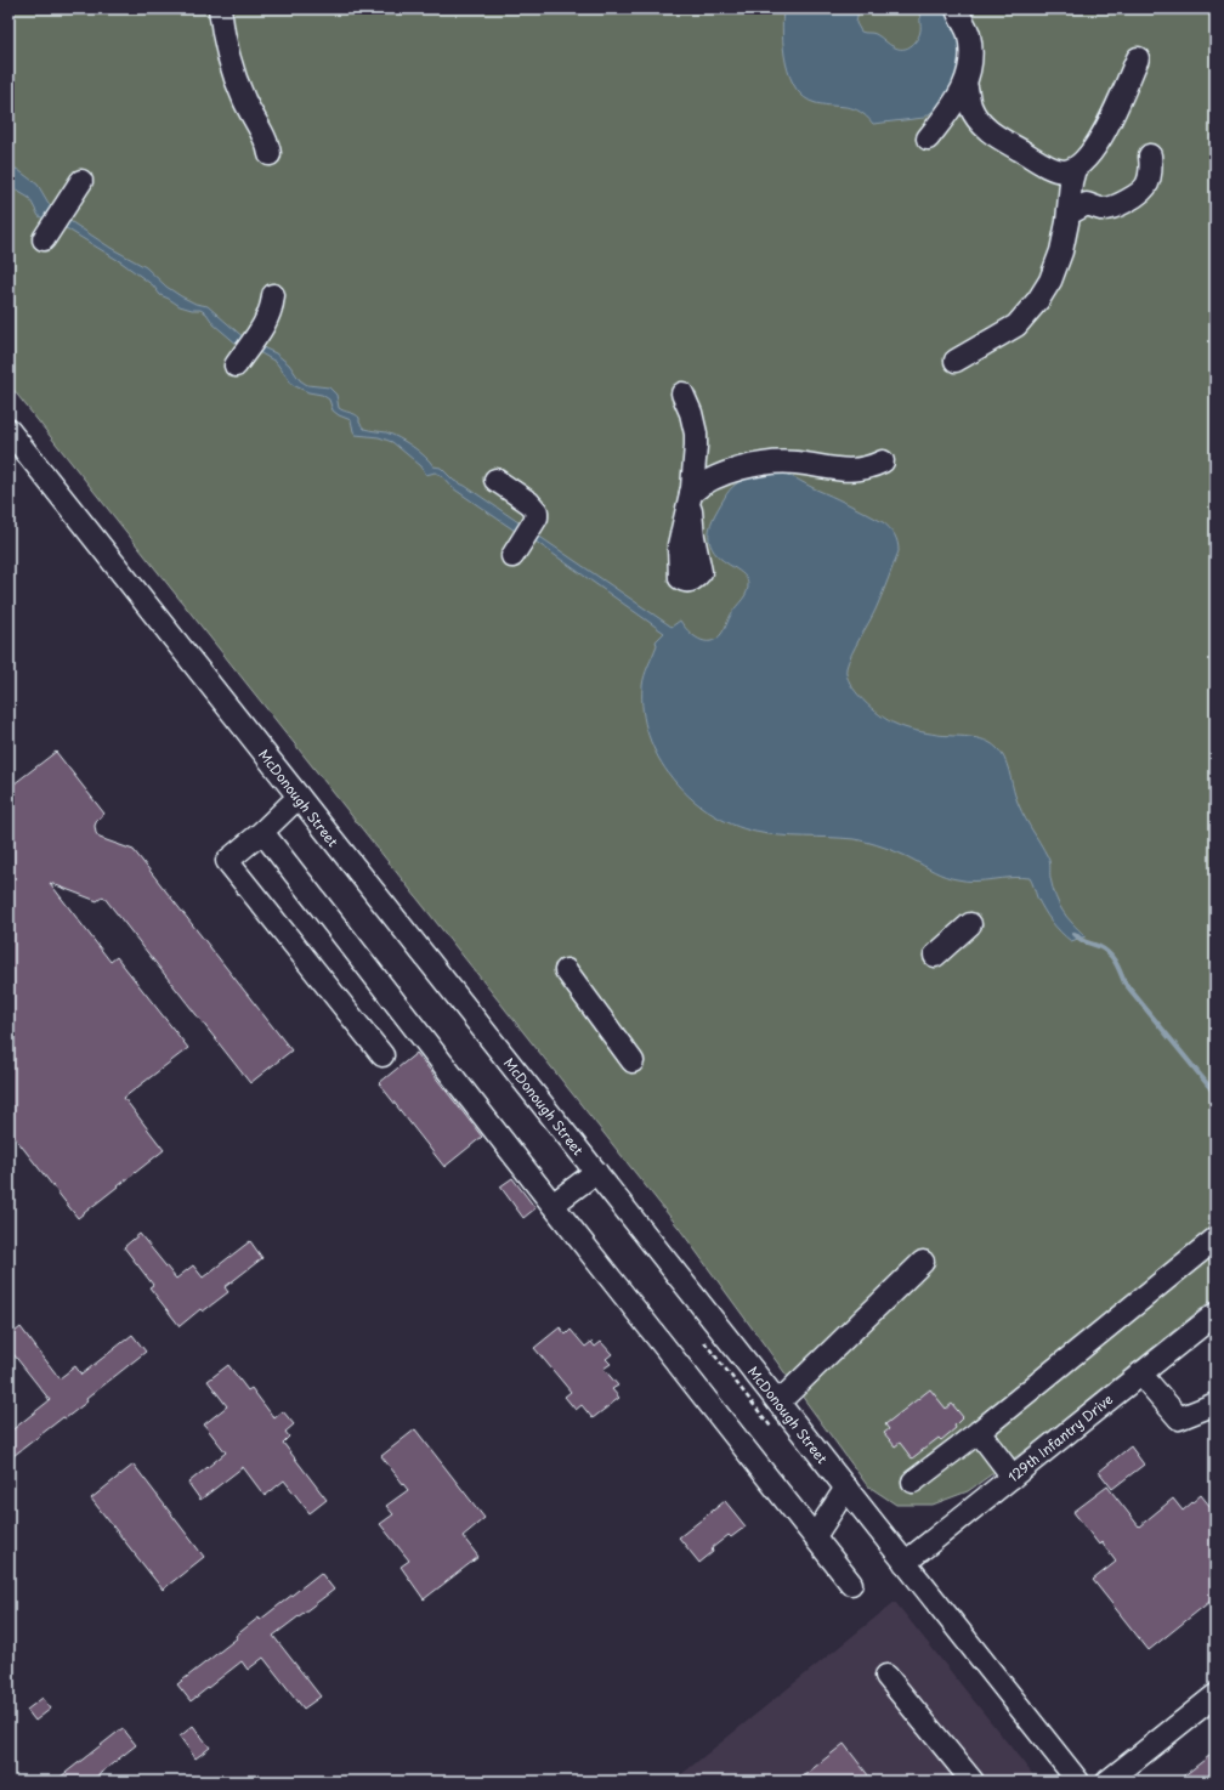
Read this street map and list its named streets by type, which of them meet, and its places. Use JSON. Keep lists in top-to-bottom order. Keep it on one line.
{"streets":{"street":["McDonough Street","129th Infantry Drive"]},"crossings":[["McDonough Street","129th Infantry Drive"]]}
